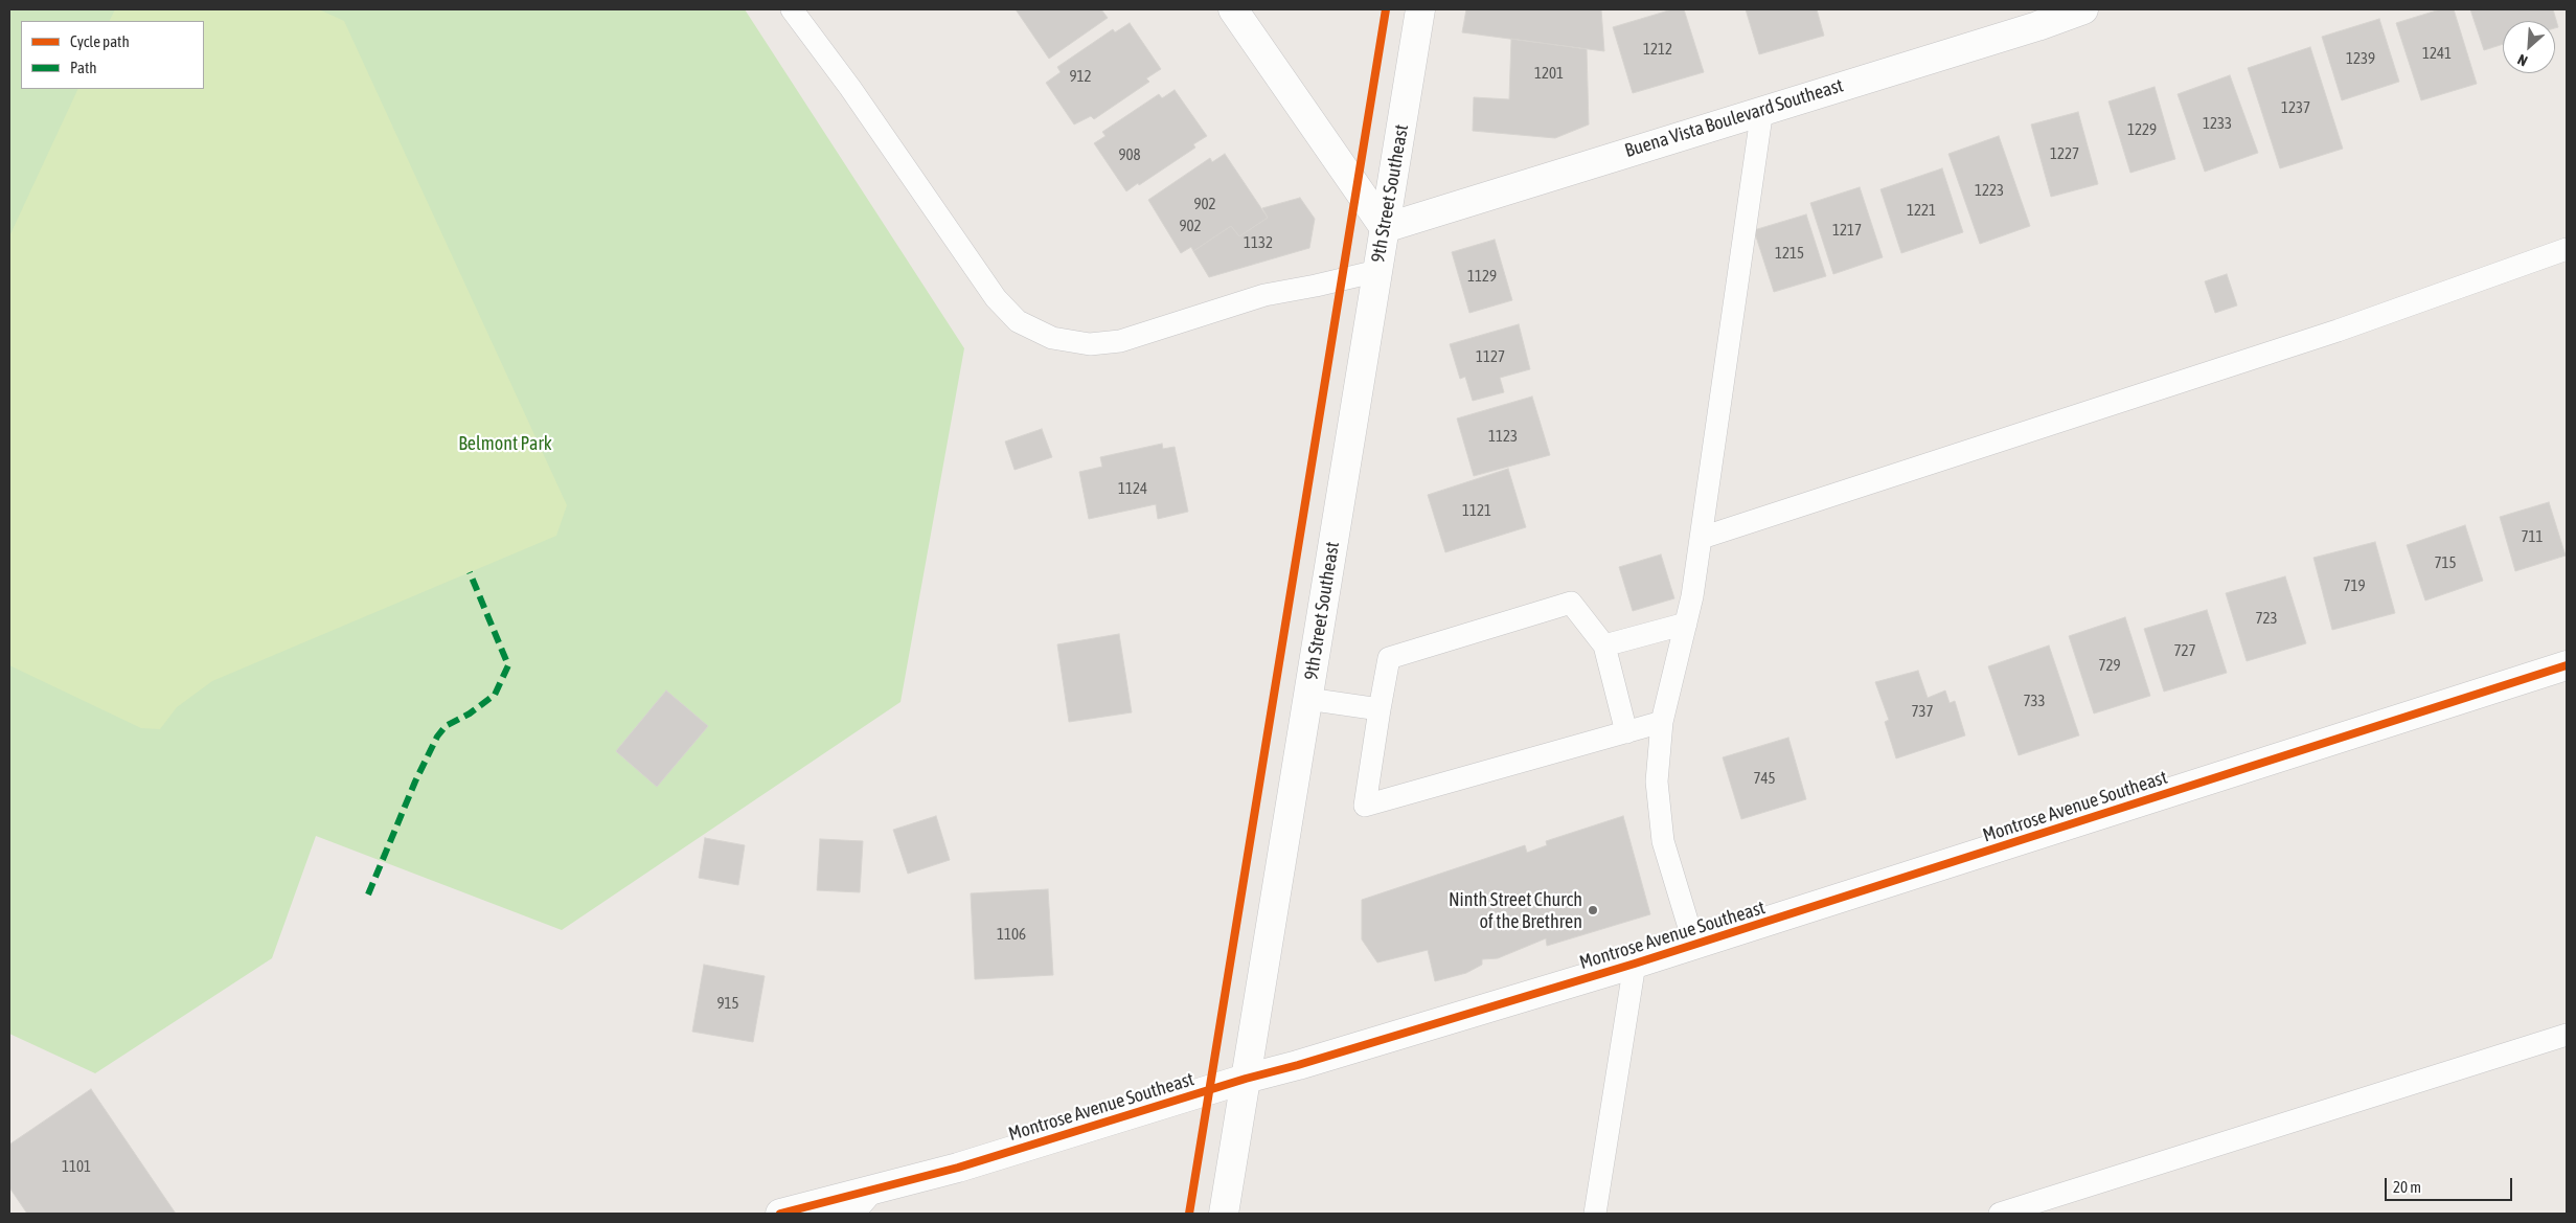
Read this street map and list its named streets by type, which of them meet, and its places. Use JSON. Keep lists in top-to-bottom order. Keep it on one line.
{"streets":{"street":["Buena Vista Boulevard Southeast","9th Street Southeast","Montrose Avenue Southeast"]},"crossings":[["Buena Vista Boulevard Southeast","9th Street Southeast"],["9th Street Southeast","Montrose Avenue Southeast"]],"parks":["Belmont Park"],"places":["Ninth Street Church of the Brethren"],"house_numbers":["1212","1241","1239","1201","912","1237","1233","1229","1227","908","1223","902","1221","902","1217","1132","1215","1129","1127","1123","1124","1121","711","715","719","723","727","729","733","737","745","1106","915","1101"],"legend":["Cycle path","Path"],"scale_bar":"20 m","north":"bottom left"}
